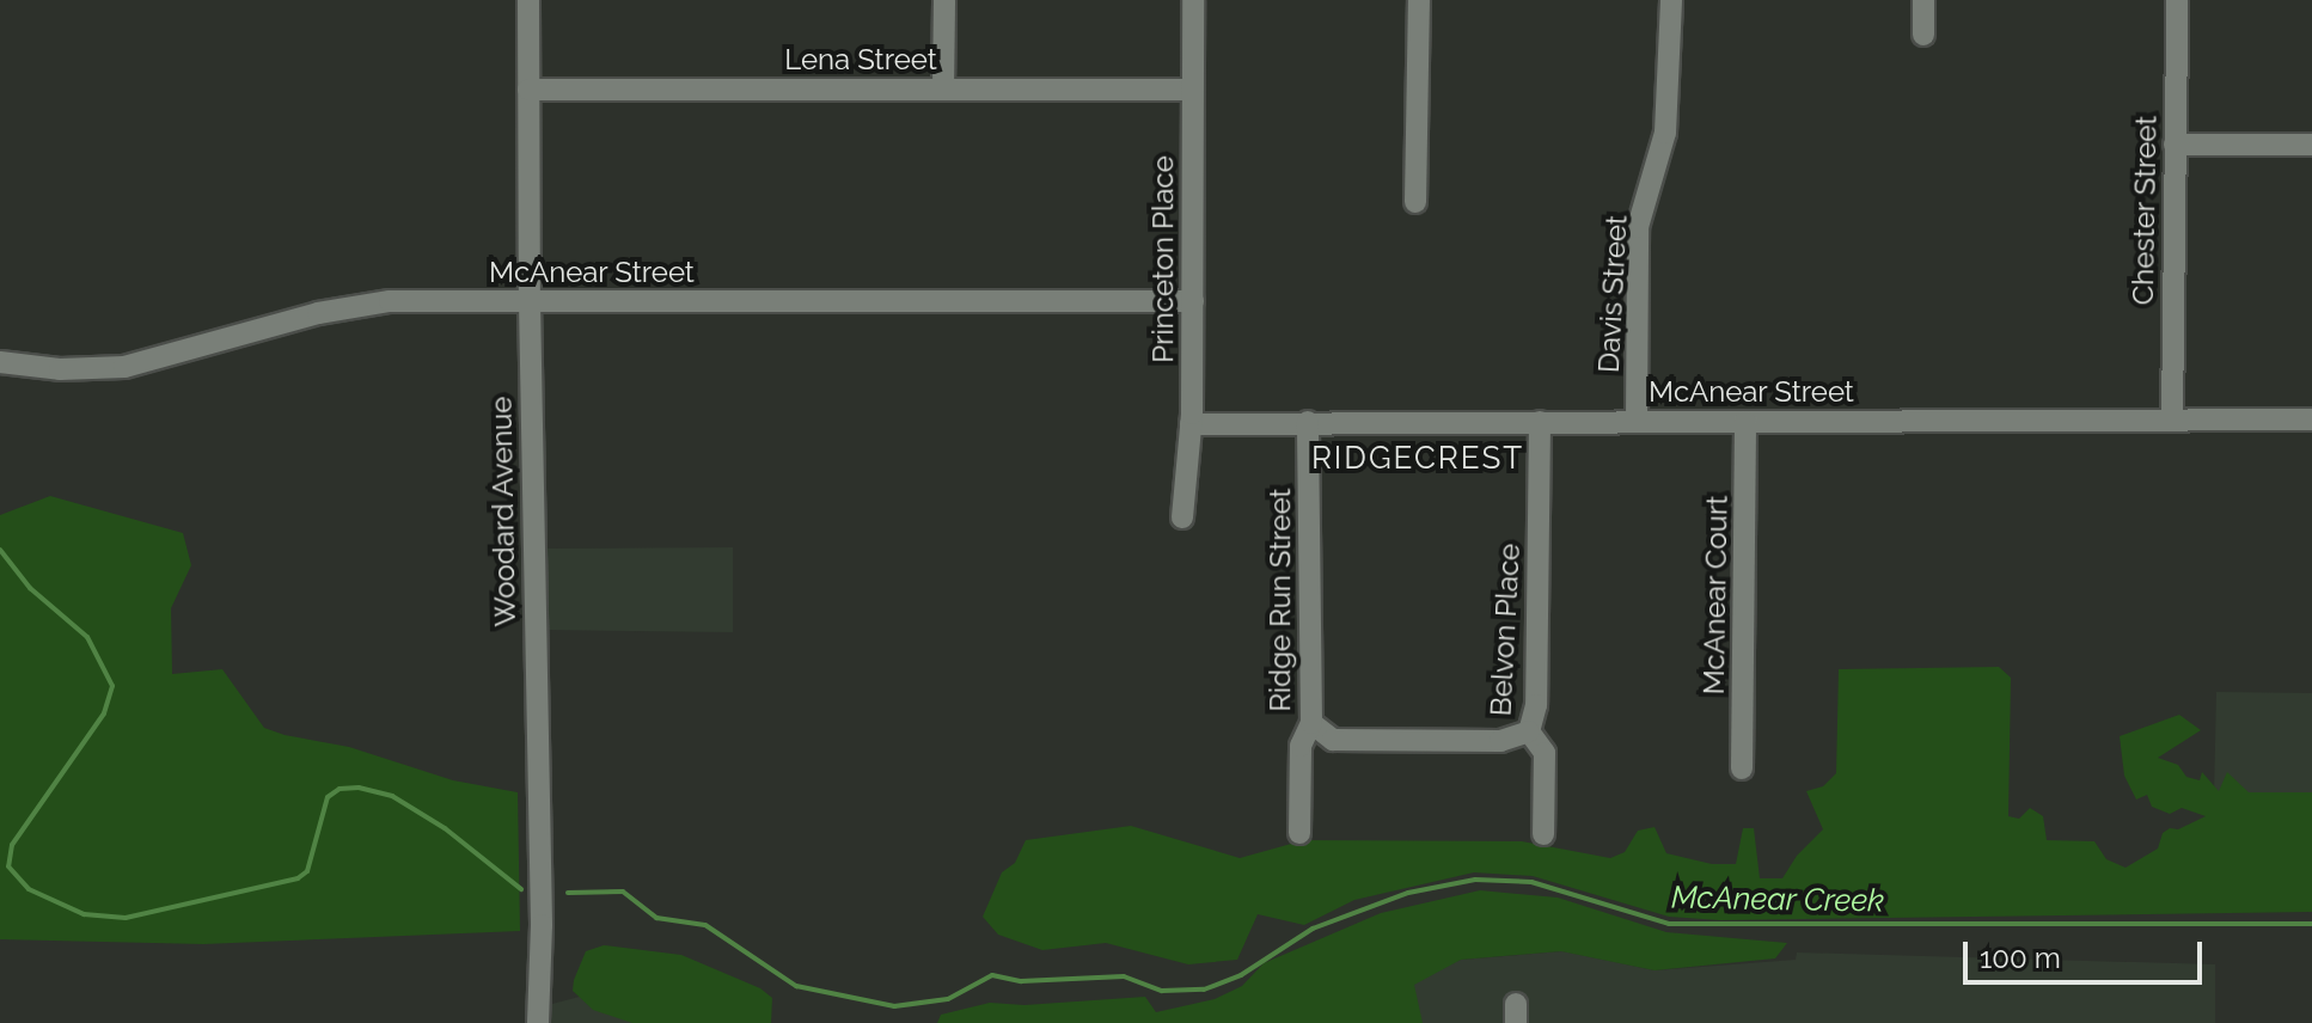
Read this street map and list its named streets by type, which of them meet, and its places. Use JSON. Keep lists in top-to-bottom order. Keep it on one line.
{"streets":{"street":["Lena Street","Chester Street","Princeton Place","McAnear Street","Davis Street","Woodard Avenue","McAnear Court","Ridge Run Street","Belvon Place"]},"crossings":[["Lena Street","Princeton Place"],["Lena Street","Woodard Avenue"],["Chester Street","McAnear Street"],["Princeton Place","McAnear Street"],["McAnear Street","Davis Street"],["McAnear Street","Woodard Avenue"],["McAnear Street","McAnear Court"],["McAnear Street","Ridge Run Street"],["McAnear Street","Belvon Place"]],"districts":["RIDGECREST"],"water":["McAnear Creek"],"scale_bar":"100 m"}
